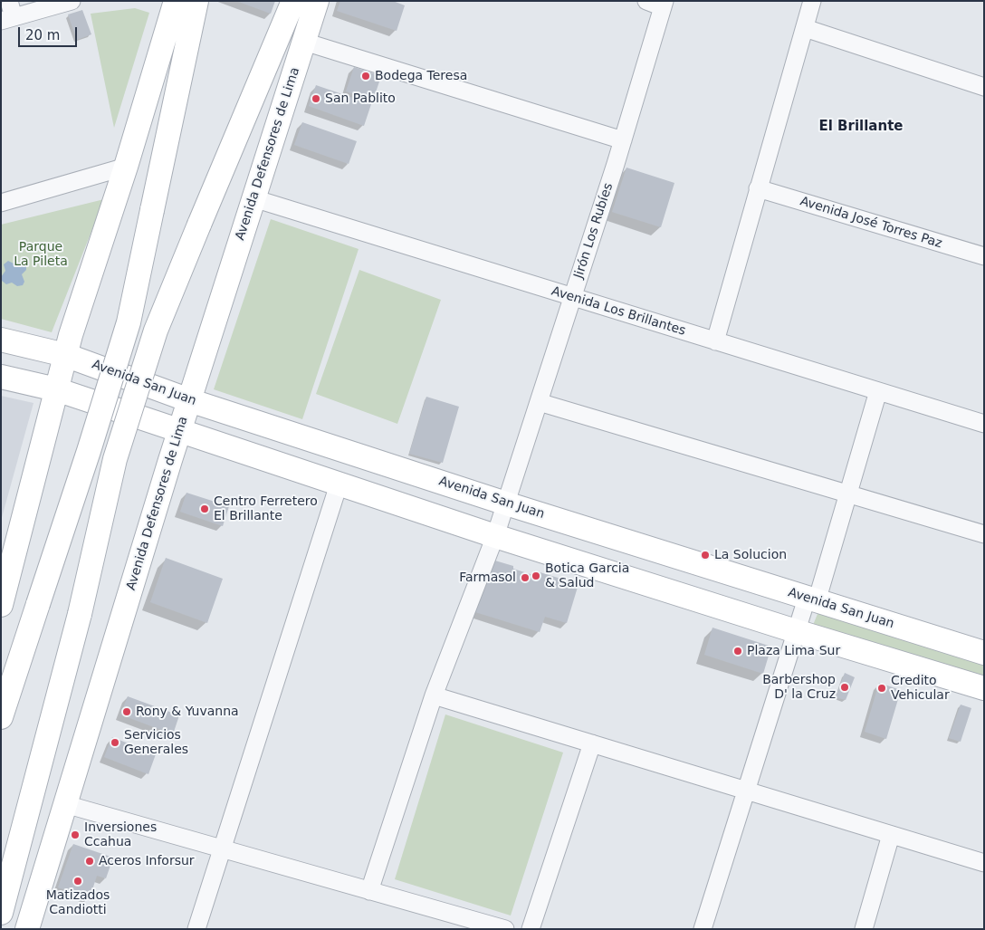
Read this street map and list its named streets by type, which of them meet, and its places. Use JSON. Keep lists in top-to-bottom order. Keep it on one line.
{"streets":{"main road":["Avenida Defensores de Lima","Avenida San Juan"],"street":["Avenida José Torres Paz","Jirón Los Rubíes","Avenida Los Brillantes"]},"crossings":[["Avenida Defensores de Lima","Avenida Los Brillantes"],["Avenida Defensores de Lima","Avenida San Juan"],["Jirón Los Rubíes","Avenida Los Brillantes"],["Jirón Los Rubíes","Avenida San Juan"]],"districts":["El Brillante"],"parks":["Parque La Pileta"],"places":["Bodega Teresa","San Pablito","Centro Ferretero El Brillante","La Solucion","Botica Garcia & Salud","Farmasol","Plaza Lima Sur","Barbershop D' la Cruz","Credito Vehicular","Rony & Yuvanna","Servicios Generales","Inversiones Ccahua","Aceros Inforsur","Matizados Candiotti"],"scale_bar":"20 m"}
